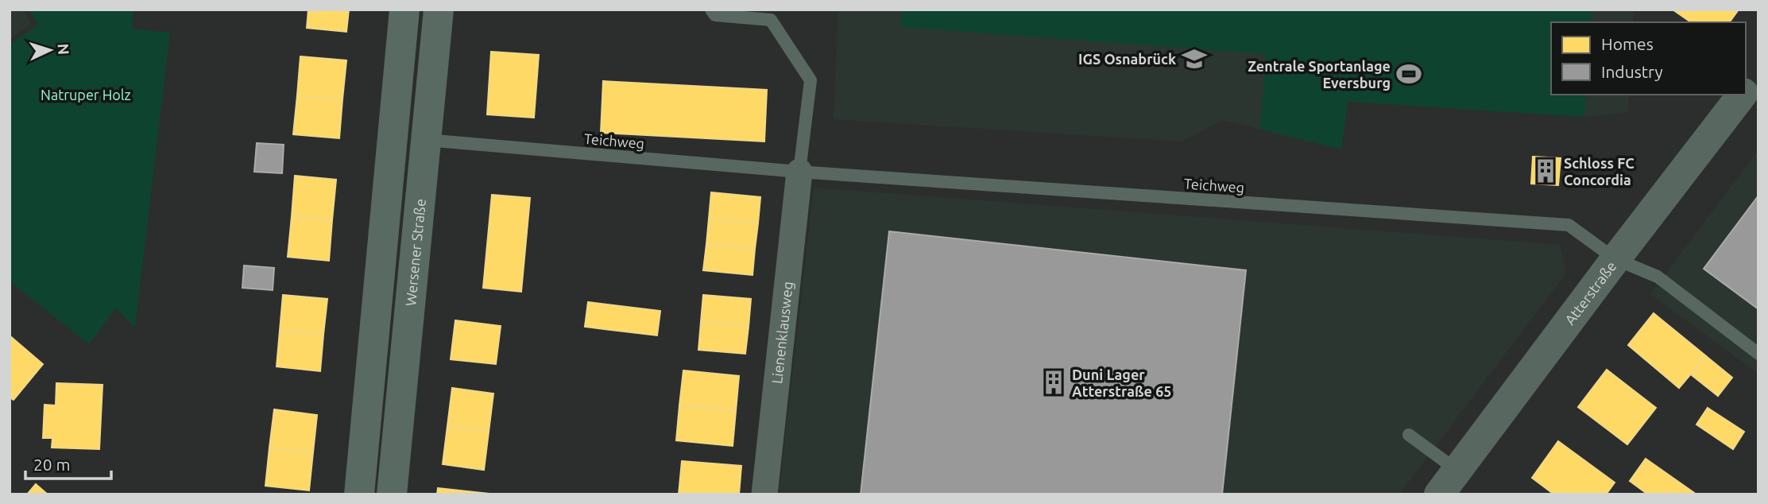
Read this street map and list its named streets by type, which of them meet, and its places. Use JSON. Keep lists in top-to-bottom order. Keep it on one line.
{"streets":{"main road":["Wersener Straße"],"street":["Atterstraße","Lienenklausweg"],"lane":["Teichweg"]},"crossings":[["Teichweg","Wersener Straße"],["Teichweg","Atterstraße"],["Teichweg","Lienenklausweg"]],"parks":["Natruper Holz"],"places":{"school or university":["IGS Osnabrück"],"sports":["Zentrale Sportanlage Eversburg"],"building":["Schloss FC Concordia","Duni Lager Atterstraße 65"]},"legend":["Homes","Industry"],"scale_bar":"20 m","north":"right"}
